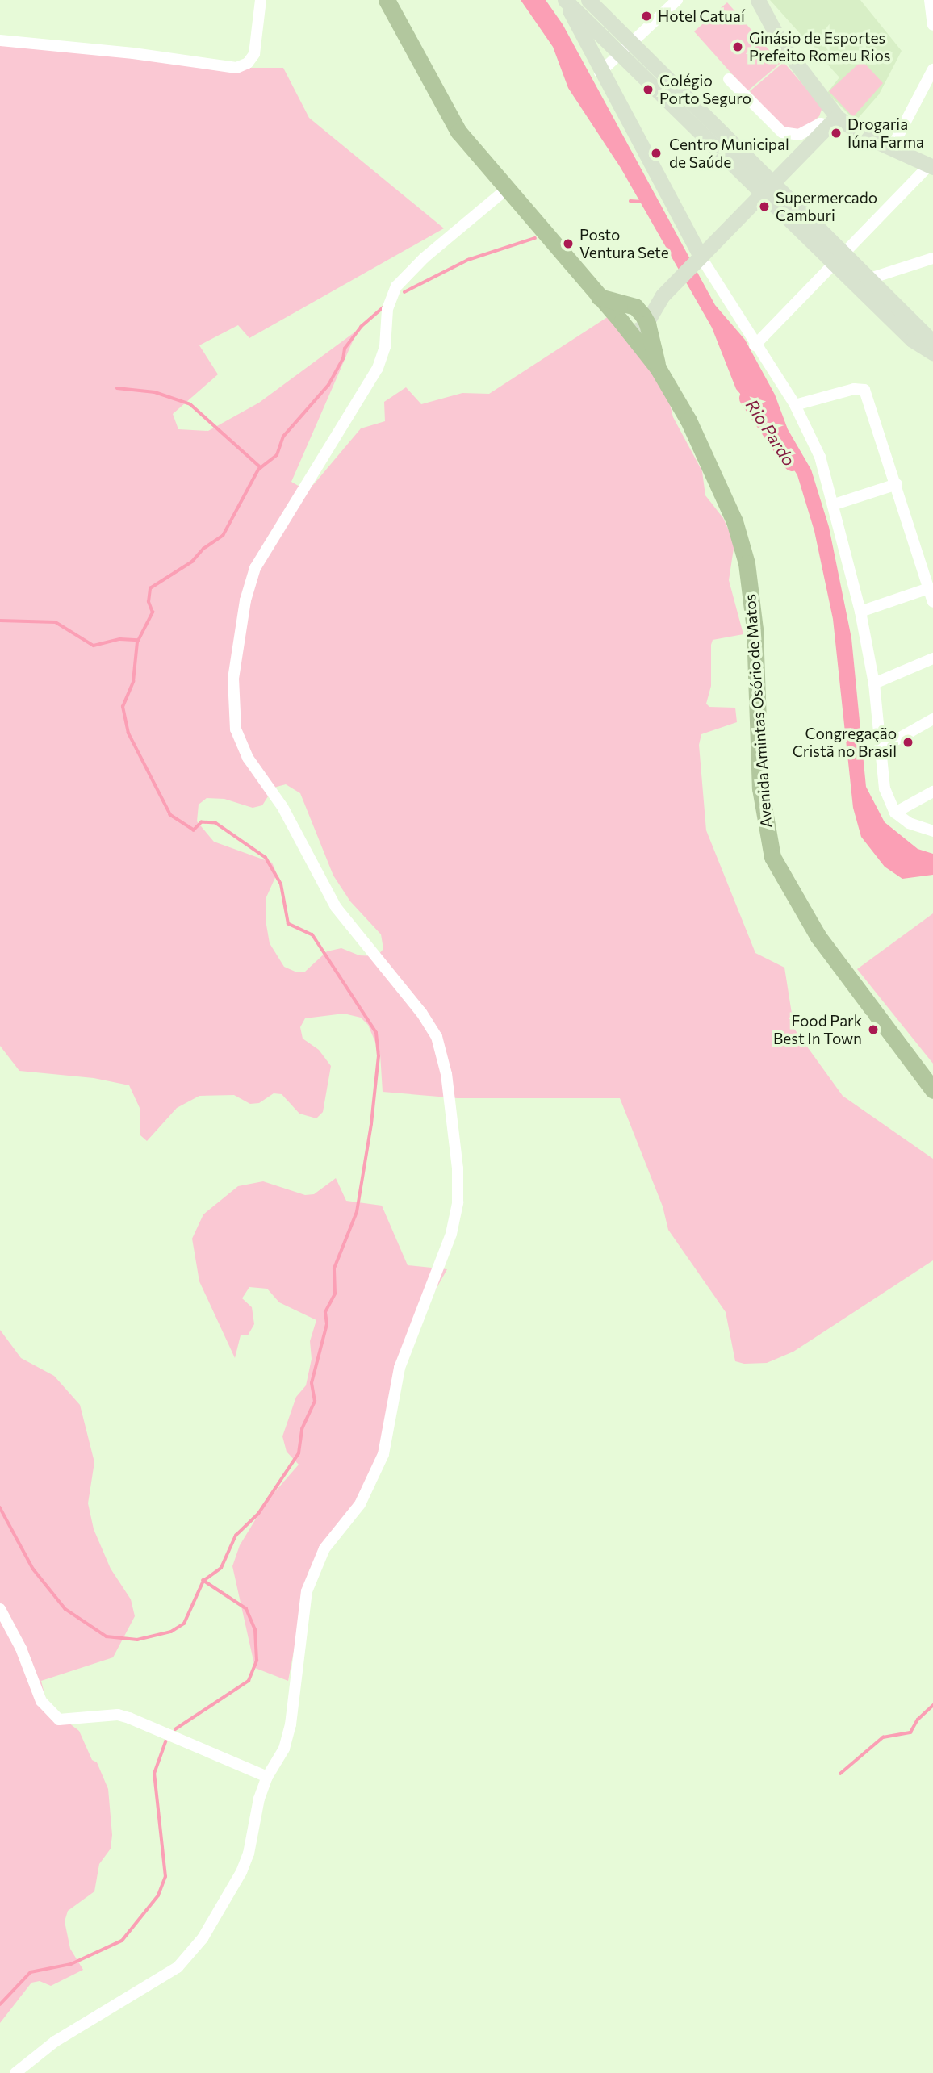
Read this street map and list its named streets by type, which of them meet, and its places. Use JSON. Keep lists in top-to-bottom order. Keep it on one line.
{"streets":{"main road":["Avenida Amintas Osório de Matos"]},"water":["Rio Pardo"],"places":["Hotel Catuaí","Ginásio de Esportes Prefeito Romeu Rios","Colégio Porto Seguro","Drogaria Iúna Farma","Centro Municipal de Saúde","Supermercado Camburi","Posto Ventura Sete","Congregação Cristã no Brasil","Food Park Best In Town"]}
